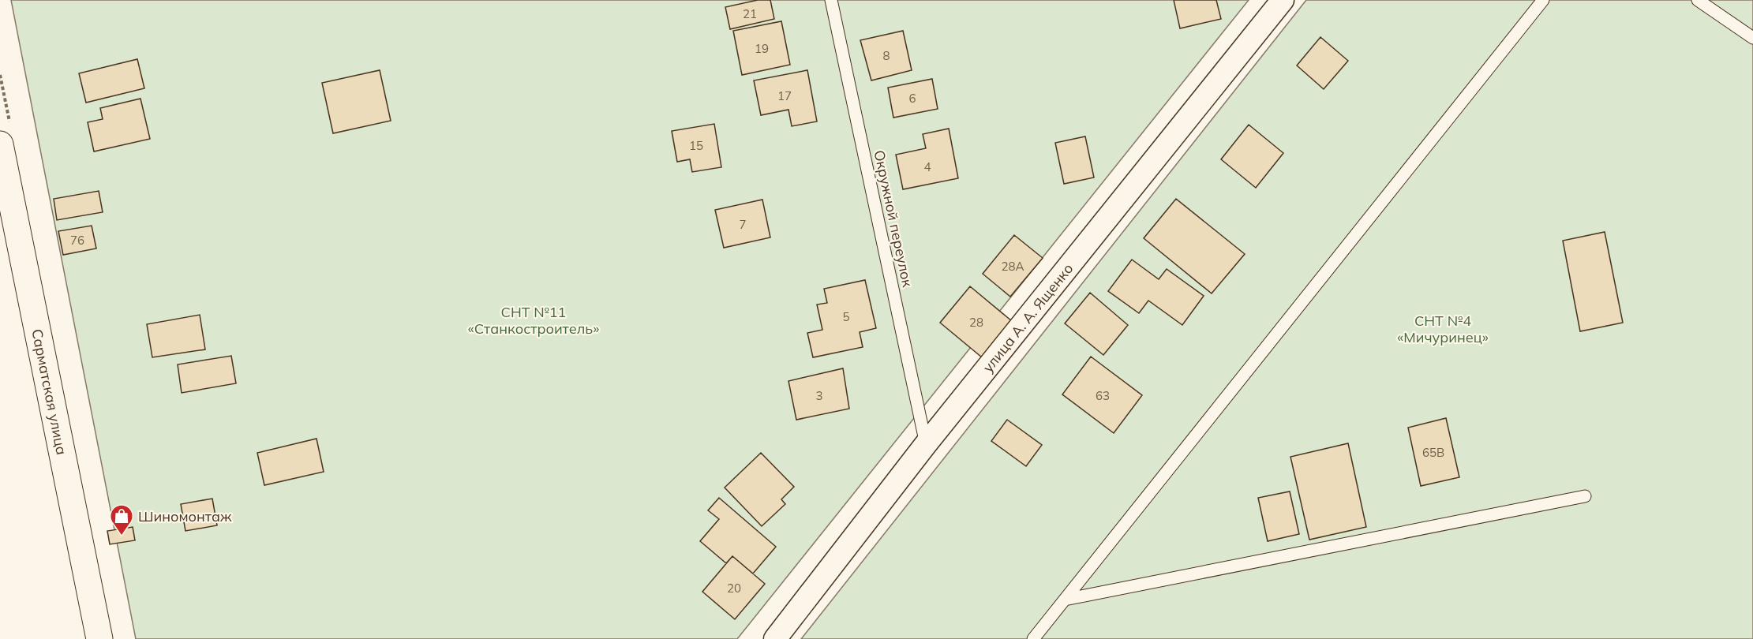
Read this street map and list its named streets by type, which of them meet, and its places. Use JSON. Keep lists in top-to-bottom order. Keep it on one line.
{"streets":{"main road":["Сарматская улица"],"street":["улица А. А. Ященко"],"lane":["Окружной переулок"]},"crossings":[["Окружной переулок","улица А. А. Ященко"]],"parks":["СНТ №11 «Станкостроитель»","СНТ №4 «Мичуринец»"],"places":{"shop":["Шиномонтаж"]},"house_numbers":["21","19","8","17","6","15","4","7","76","28А","5","28","3","63","65В","20"]}
